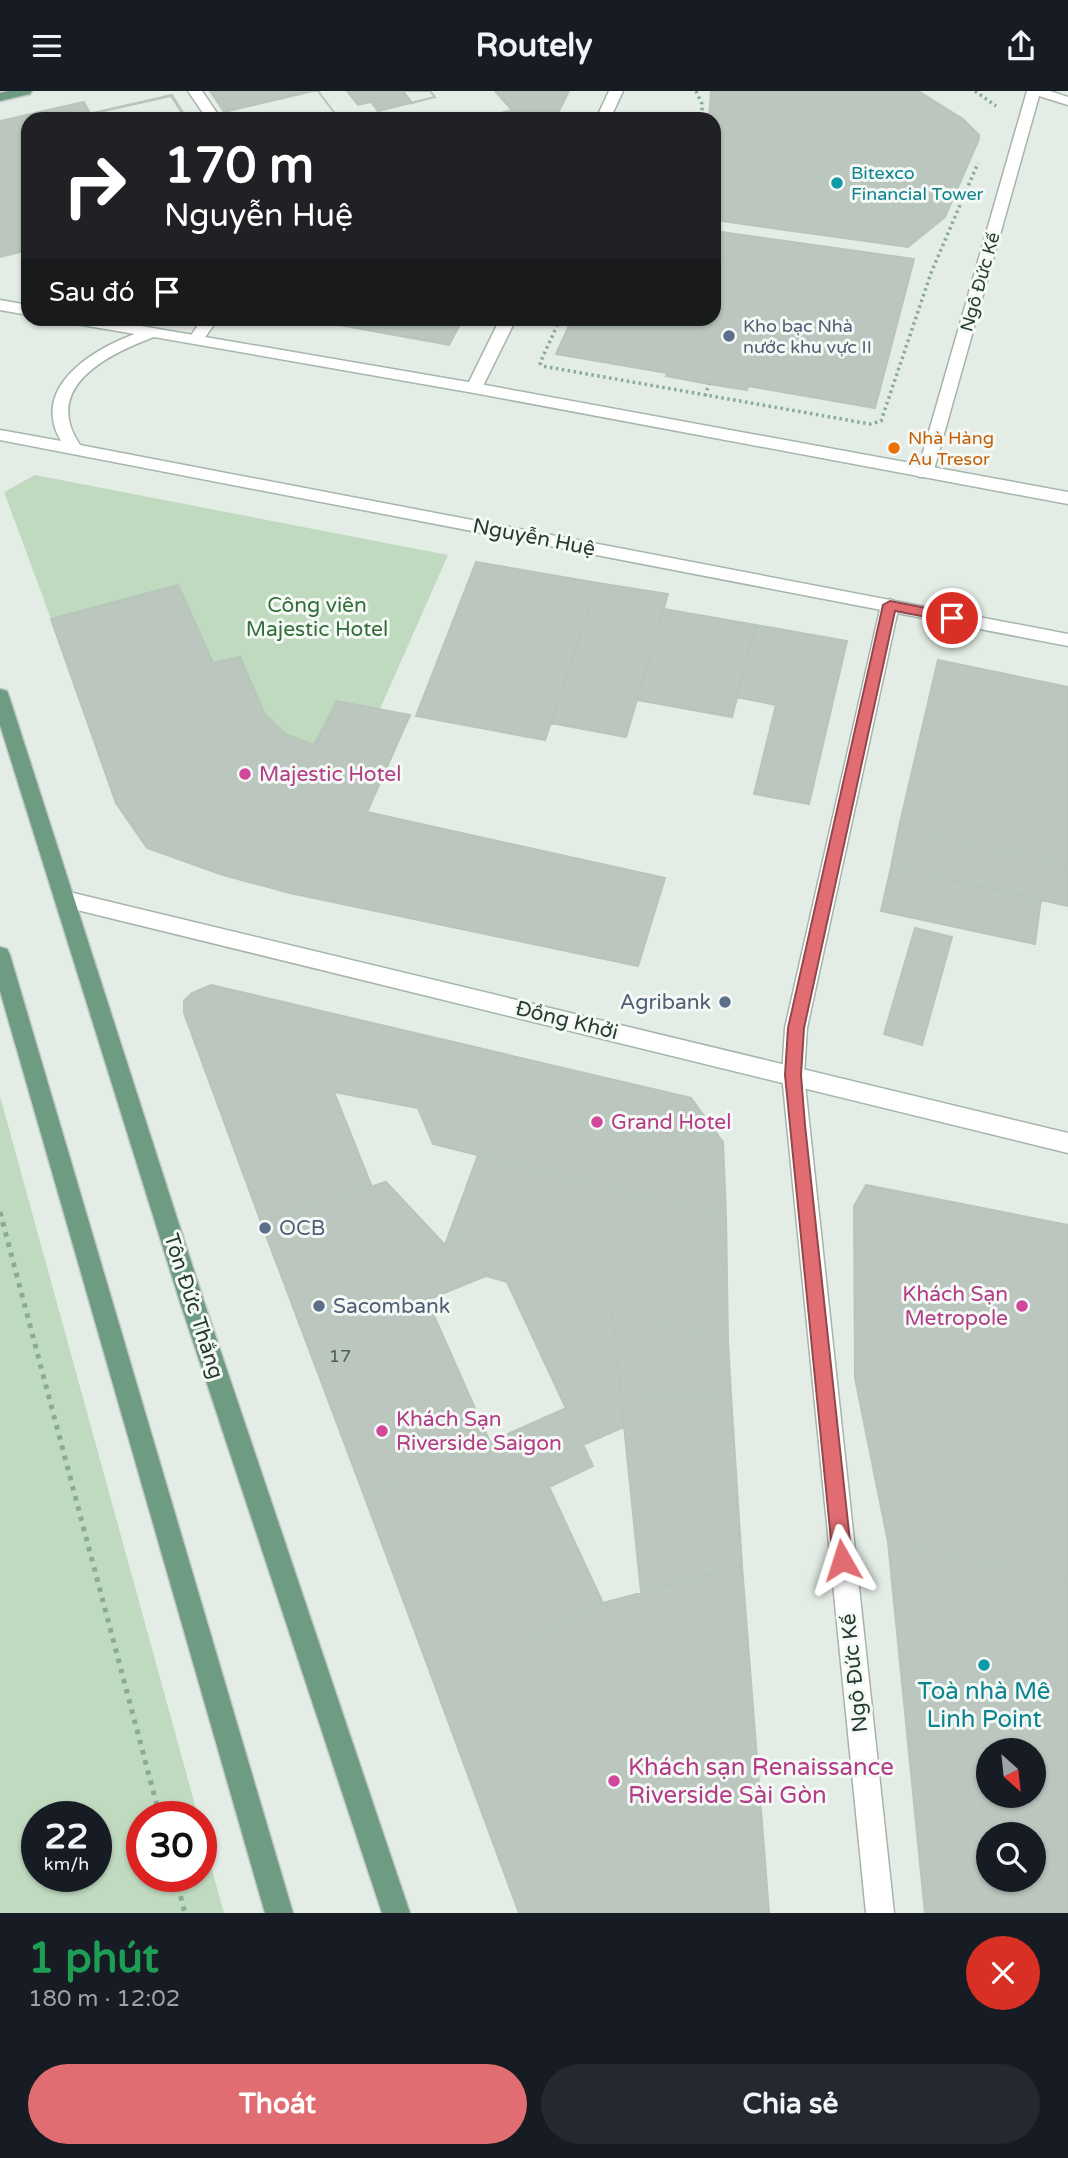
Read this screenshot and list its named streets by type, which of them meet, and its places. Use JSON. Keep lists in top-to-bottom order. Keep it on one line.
{"streets":{"main road":["Tôn Ðức Thắng"],"street":["Ngô Ðức Kế","Nguyễn Huệ","Ðồng Khởi"]},"crossings":[["Ngô Ðức Kế","Nguyễn Huệ"],["Ngô Ðức Kế","Ðồng Khởi"],["Ðồng Khởi","Tôn Ðức Thắng"]],"parks":["Công viên Majestic Hotel"],"places":["Bitexco Financial Tower","Kho bạc Nhà nước khu vực II","Nhà Hàng Au Tresor","Majestic Hotel","Agribank","Grand Hotel","OCB","Sacombank","Khách Sạn Metropole","Khách Sạn Riverside Saigon","Toà nhà Mê Linh Point","Khách sạn Renaissance Riverside Sài Gòn"],"house_numbers":["17"],"north":"bottom right","page":{"header":"Routely","turn":["170 m","Nguyễn Huệ"],"then":"Sau đó","speed":"22 km/h","limit":"30","heading":["1 phút","180 m · 12:02"],"buttons":["Thoát","Chia sẻ"]}}
